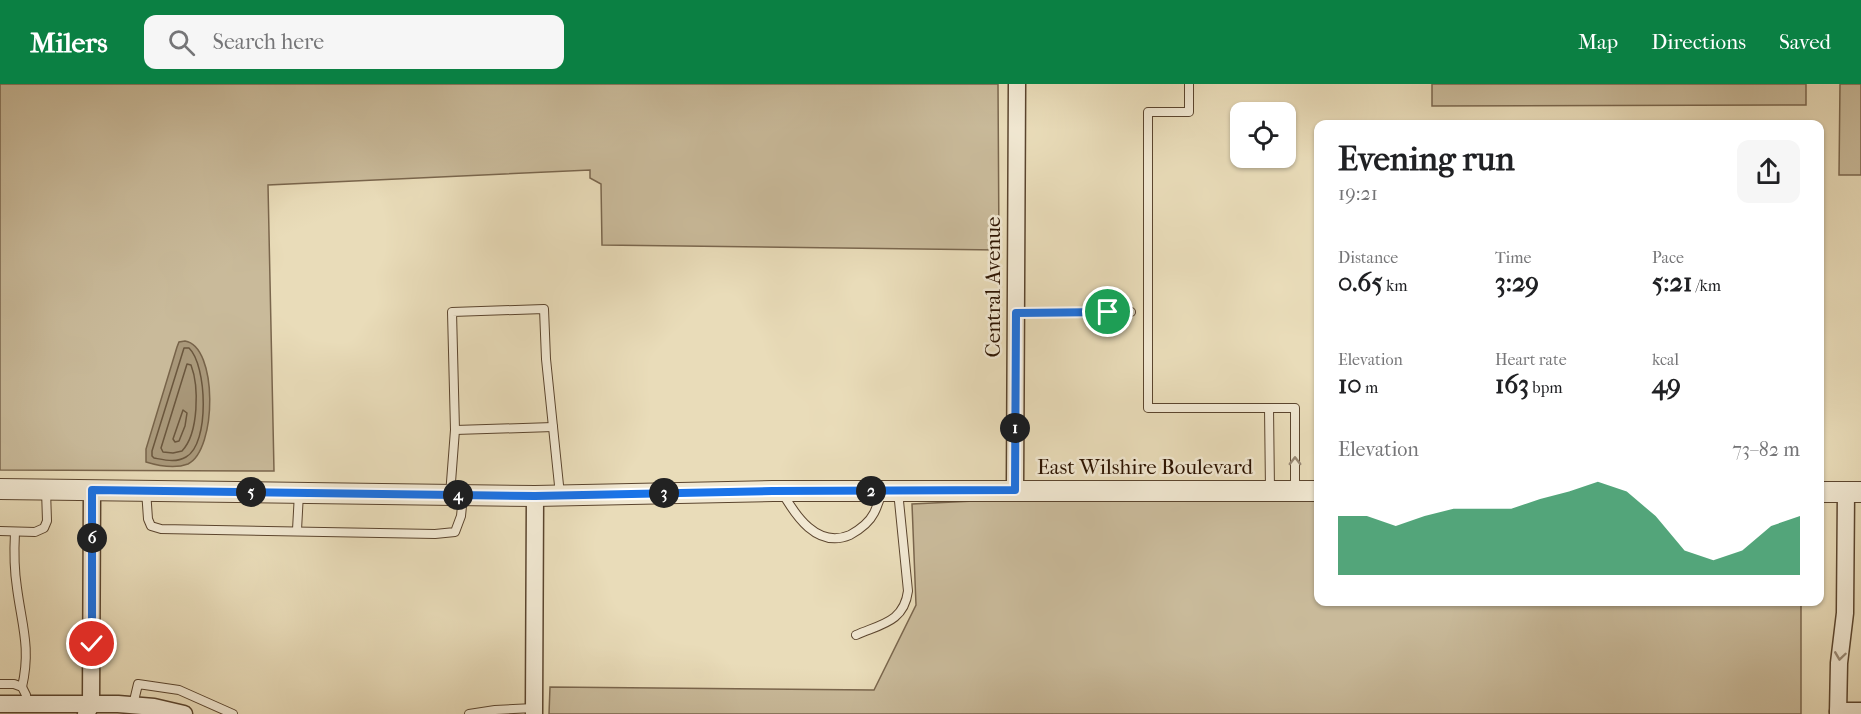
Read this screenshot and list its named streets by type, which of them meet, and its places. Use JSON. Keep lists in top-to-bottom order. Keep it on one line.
{"streets":{"street":["Central Avenue","East Wilshire Boulevard"]},"crossings":[["Central Avenue","East Wilshire Boulevard"]],"page":{"header":"Milers","search":"Search here","nav":["Map","Directions","Saved"],"heading":["Evening run","19:21"],"stats":[["Distance","0.65 km"],["Time","3:29"],["Pace","5:21 /km"],["Elevation","10 m"],["Heart rate","163 bpm"],["kcal","49"]],"pins":["1","2","5","3","4","6"],"chart":["Elevation","73–82 m"]}}
